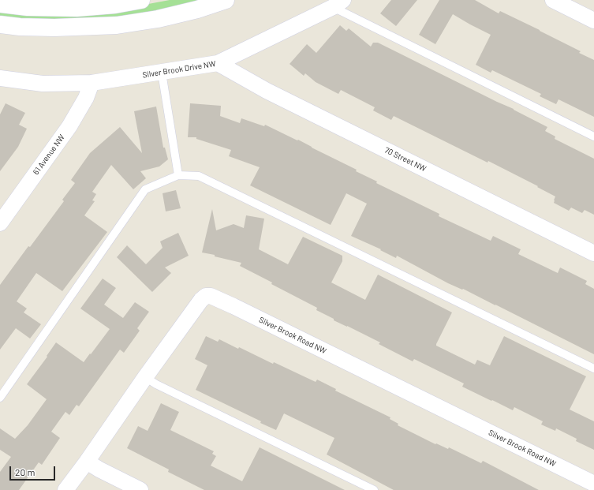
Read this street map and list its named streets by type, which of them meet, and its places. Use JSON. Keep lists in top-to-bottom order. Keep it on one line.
{"streets":{"street":["Silver Brook Drive NW","61 Avenue NW","70 Street NW","Silver Brook Road NW"]},"crossings":[["Silver Brook Drive NW","61 Avenue NW"],["Silver Brook Drive NW","70 Street NW"]],"scale_bar":"20 m"}
